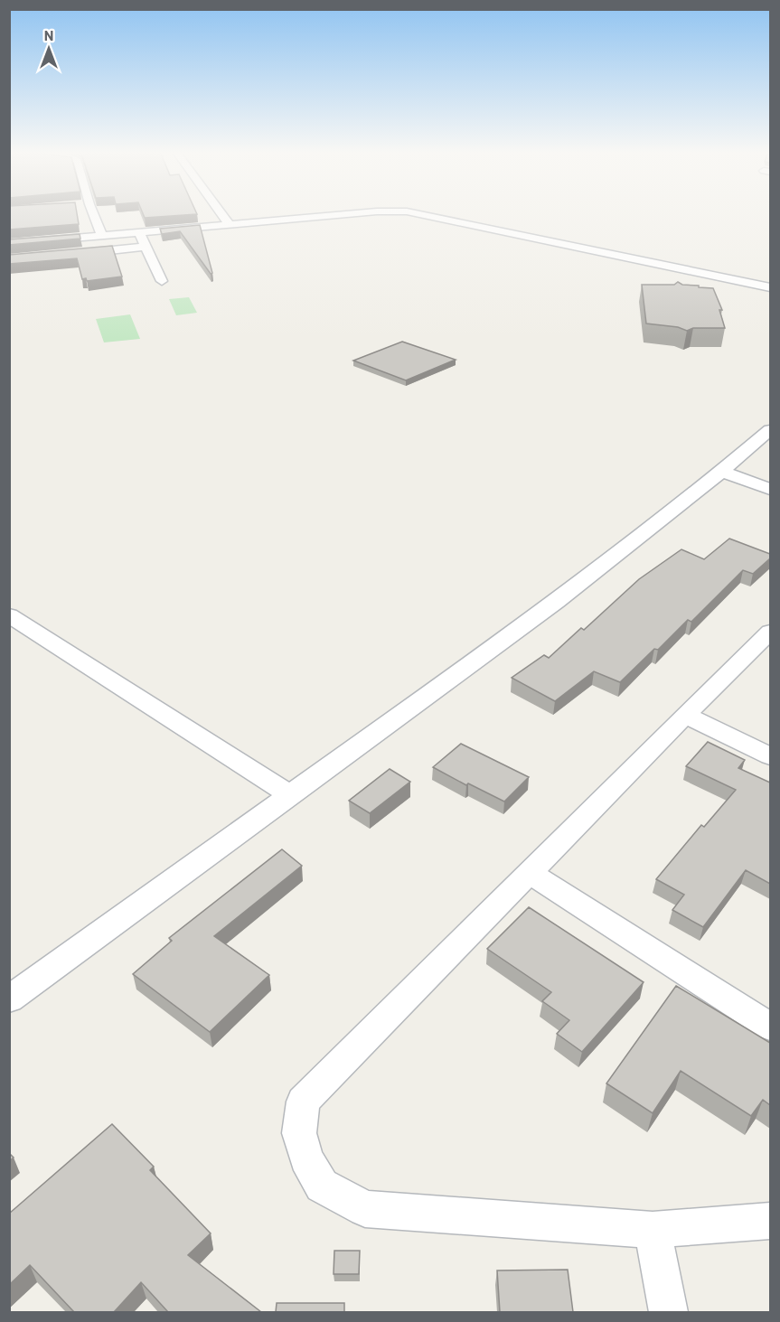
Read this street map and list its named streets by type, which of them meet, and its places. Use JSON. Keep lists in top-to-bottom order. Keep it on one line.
{"north":"top"}
